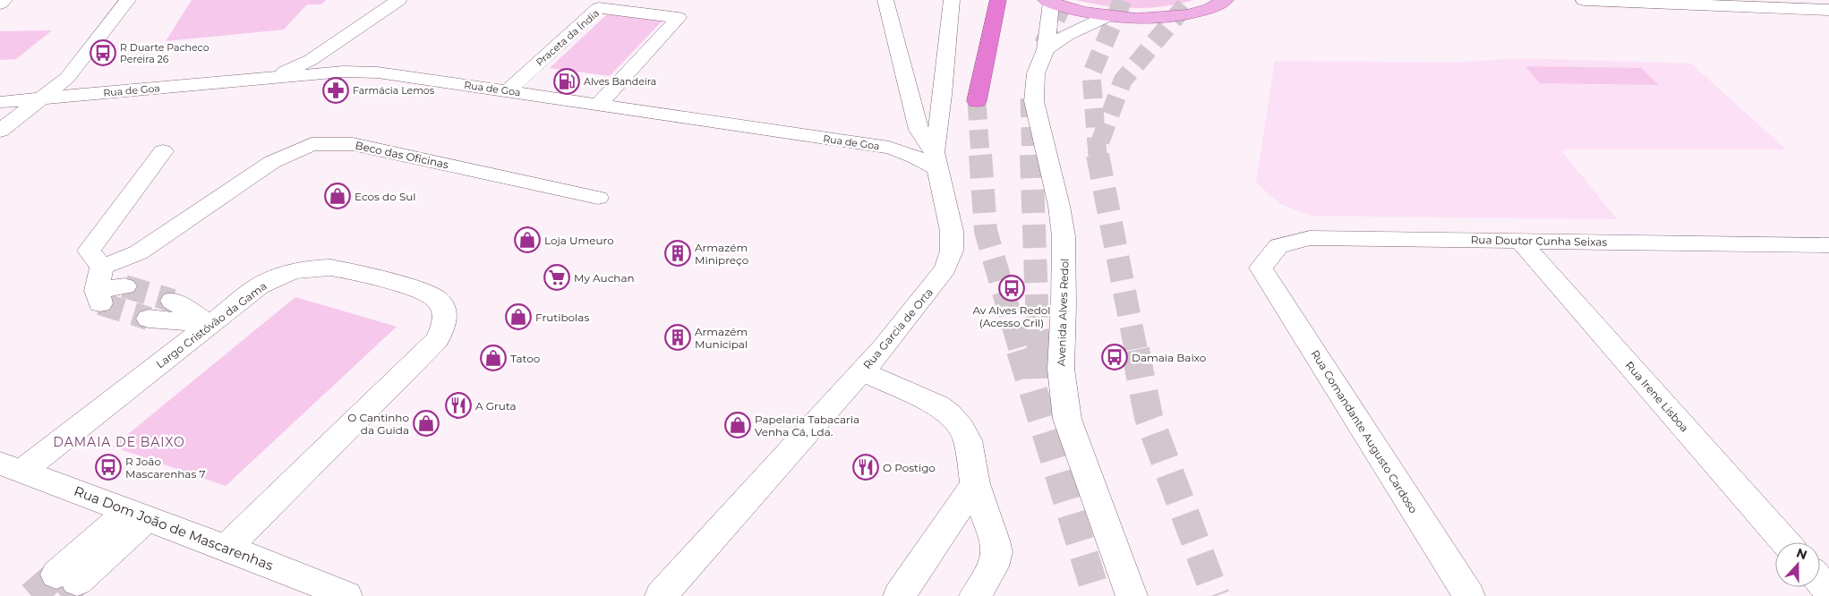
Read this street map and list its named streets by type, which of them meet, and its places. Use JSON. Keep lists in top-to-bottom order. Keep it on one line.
{"streets":{"street":["Praceta da Índia","Rua de Goa","Beco das Oficinas","Rua Doutor Cunha Seixas","Avenida Alves Redol","Largo Cristóvão da Gama","Rua Garcia de Orta","Rua Irene Lisboa","Rua Comandante Augusto Cardoso","Rua Dom João de Mascarenhas"]},"crossings":[["Praceta da Índia","Rua de Goa"],["Rua de Goa","Rua Garcia de Orta"],["Rua Doutor Cunha Seixas","Rua Irene Lisboa"],["Rua Doutor Cunha Seixas","Rua Comandante Augusto Cardoso"],["Largo Cristóvão da Gama","Rua Dom João de Mascarenhas"]],"districts":["DAMAIA DE BAIXO"],"places":{"bus stop":["R Duarte Pacheco Pereira 26","Av Alves Redol (Acesso Cril)","Damaia Baixo","R João Mascarenhas 7"],"fuel station":["Alves Bandeira"],"pharmacy":["Farmácia Lemos"],"shop":["Ecos do Sul","Loja Umeuro","Frutibolas","Tatoo","O Cantinho da Guida","Papelaria Tabacaria Venha Cá, Lda."],"building":["Armazém Minipreço","Armazém Municipal"],"supermarket":["My Auchan"],"restaurant":["A Gruta","O Postigo"]},"north":"top"}
